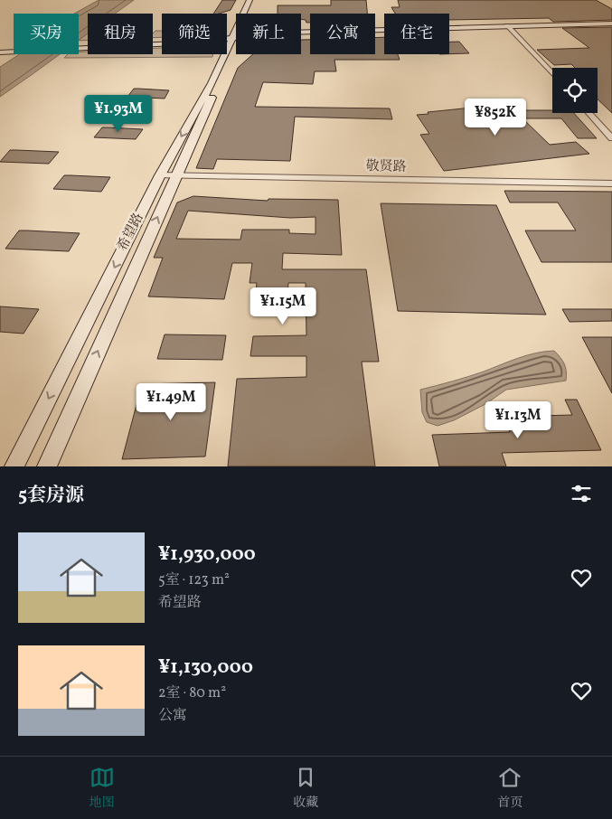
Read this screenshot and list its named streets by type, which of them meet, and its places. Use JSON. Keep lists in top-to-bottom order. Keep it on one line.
{"streets":{"main road":["希望路"],"street":["敬贤路"]},"crossings":[["敬贤路","希望路"]],"page":{"chip":["买房","租房","筛选","新上","公寓","住宅"],"price":["¥1.93M","¥852K","¥1.15M","¥1.49M","¥1.13M"],"heading":"5套房源","list":[{"name":"¥1,930,000","note":"5室 · 123 m² · 希望路"},{"name":"¥1,130,000","note":"2室 · 80 m² · 公寓"}],"tabs":["地图","收藏","首页"]}}
